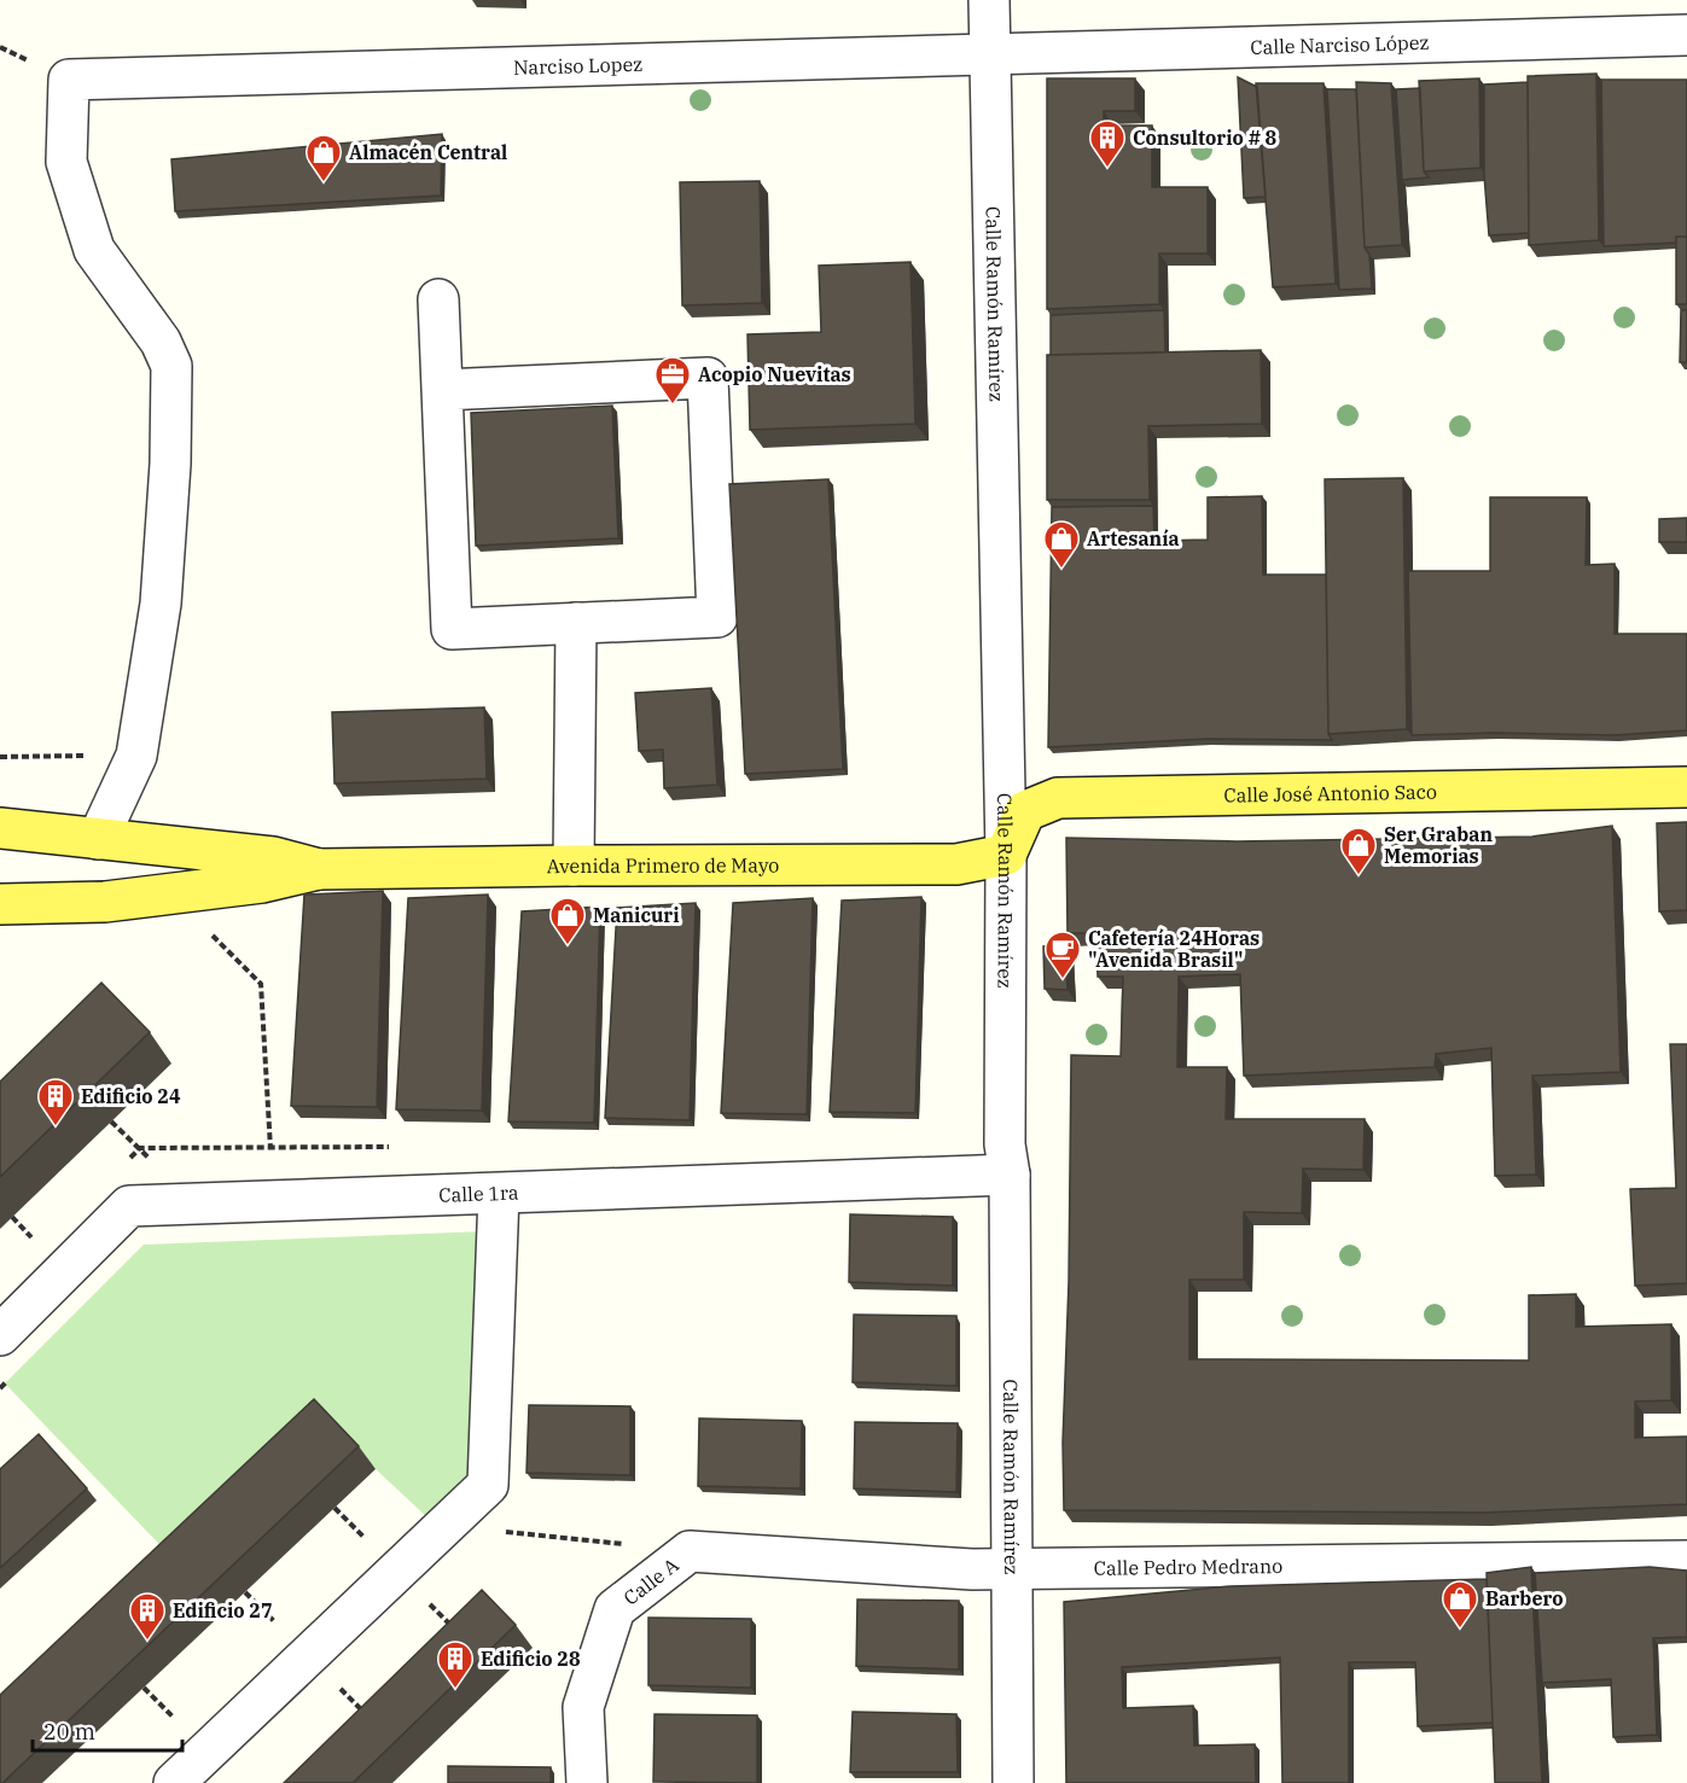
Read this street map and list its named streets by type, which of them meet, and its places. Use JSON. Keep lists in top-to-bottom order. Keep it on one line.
{"streets":{"main road":["Calle José Antonio Saco","Avenida Primero de Mayo"],"street":["Calle Narciso López","Narciso Lopez","Calle Ramón Ramírez","Calle 1ra","Calle Pedro Medrano","Calle A"]},"crossings":[["Calle Narciso López","Narciso Lopez"],["Calle Narciso López","Calle Ramón Ramírez"],["Narciso Lopez","Calle Ramón Ramírez"],["Calle Ramón Ramírez","Calle José Antonio Saco"],["Calle Ramón Ramírez","Avenida Primero de Mayo"],["Calle Ramón Ramírez","Calle 1ra"],["Calle Ramón Ramírez","Calle Pedro Medrano"],["Calle José Antonio Saco","Avenida Primero de Mayo"],["Calle Pedro Medrano","Calle A"]],"places":{"building":["Consultorio # 8","Edificio 24","Edificio 27","Edificio 28"],"shop":["Almacén Central","Artesanía","Ser Graban Memorias","Manicuri","Barbero"],"office":["Acopio Nuevitas"],"cafe":["Cafetería 24Horas \"Avenida Brasil\""]},"scale_bar":"20 m"}
